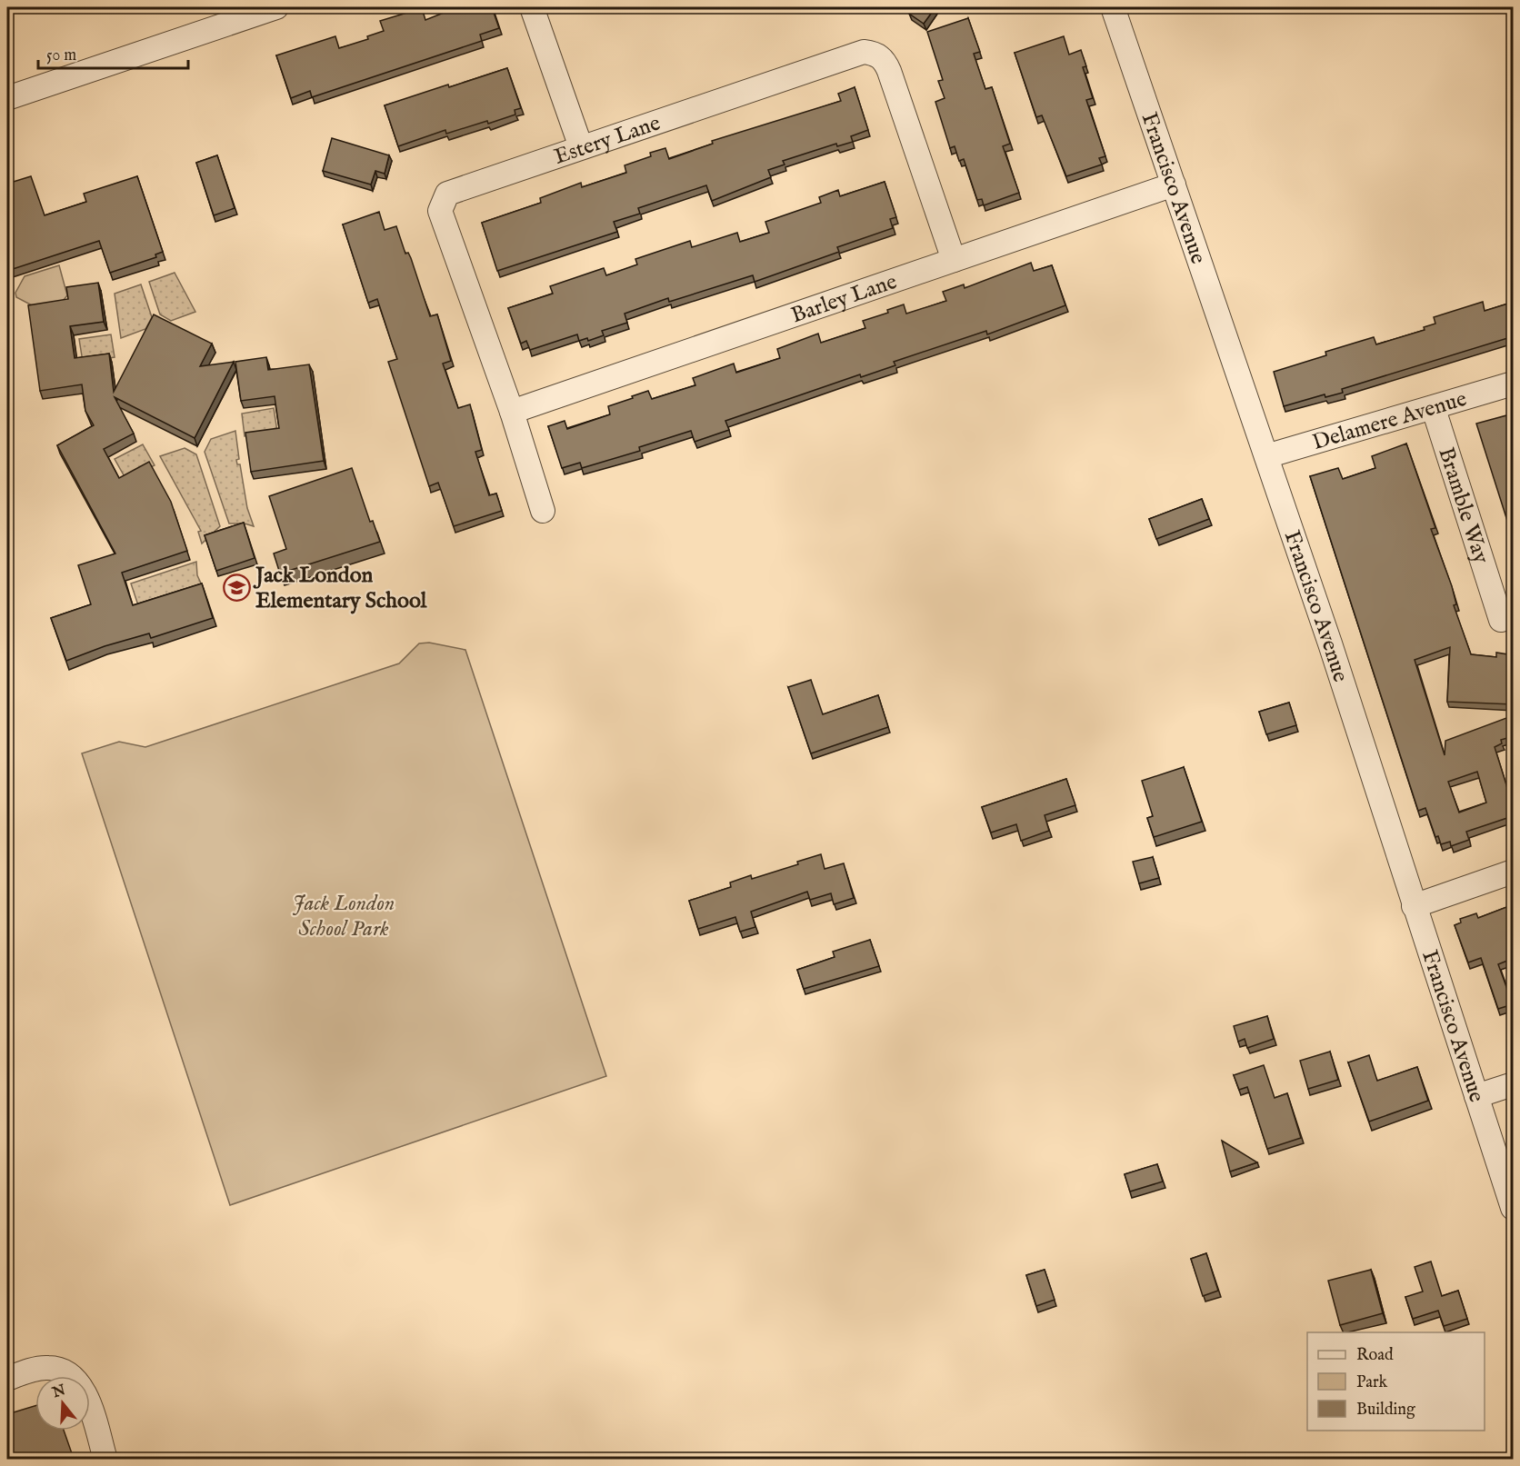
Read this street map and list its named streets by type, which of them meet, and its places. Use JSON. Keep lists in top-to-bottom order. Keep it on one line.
{"streets":{"street":["Estery Lane","Francisco Avenue","Barley Lane","Delamere Avenue","Bramble Way"]},"crossings":[["Estery Lane","Barley Lane"],["Francisco Avenue","Barley Lane"],["Francisco Avenue","Delamere Avenue"],["Delamere Avenue","Bramble Way"]],"parks":["Jack London School Park"],"places":{"school or university":["Jack London Elementary School"]},"legend":["Road","Park","Building"],"scale_bar":"50 m","north":"top"}
